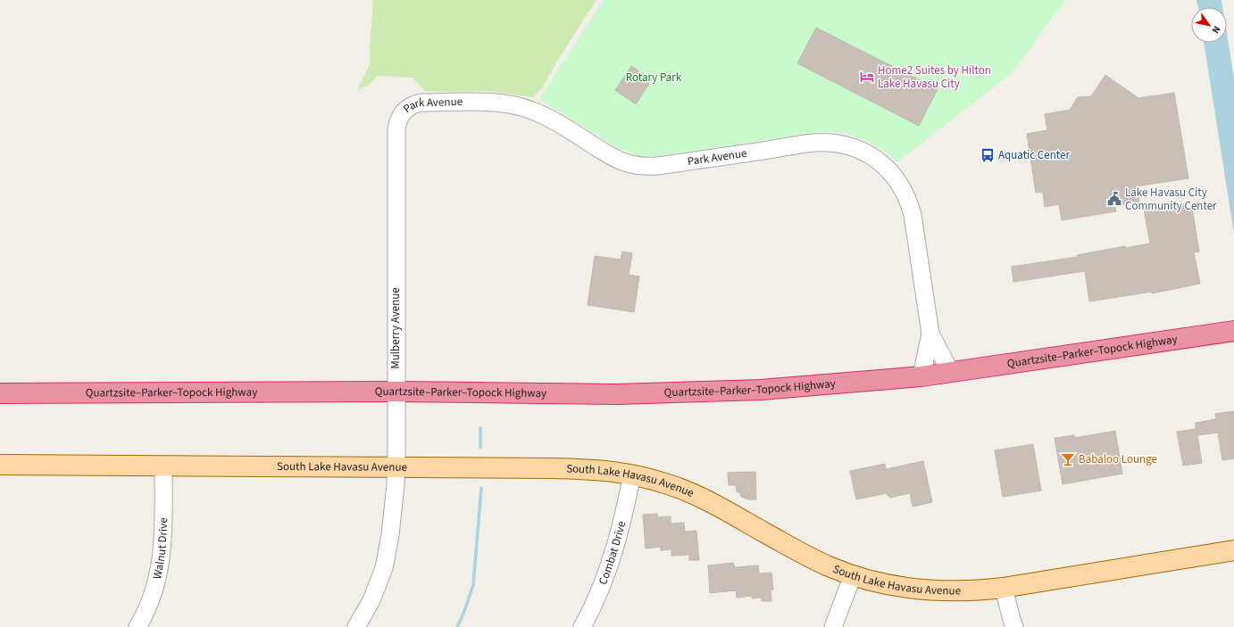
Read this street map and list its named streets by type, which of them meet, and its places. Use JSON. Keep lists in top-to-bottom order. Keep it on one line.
{"streets":{"highway":["Quartzsite–Parker–Topock Highway"],"main road":["South Lake Havasu Avenue"],"street":["Park Avenue","Mulberry Avenue","Walnut Drive","Combat Drive"]},"crossings":[["Park Avenue","Mulberry Avenue"],["Park Avenue","Quartzsite–Parker–Topock Highway"],["Mulberry Avenue","Quartzsite–Parker–Topock Highway"],["Mulberry Avenue","South Lake Havasu Avenue"],["South Lake Havasu Avenue","Walnut Drive"],["South Lake Havasu Avenue","Combat Drive"]],"parks":["Rotary Park"],"places":{"hotel":["Home2 Suites by Hilton Lake Havasu City"],"bus stop":["Aquatic Center"],"public building":["Lake Havasu City Community Center"],"bar":["Babaloo Lounge"]},"north":"bottom right"}
